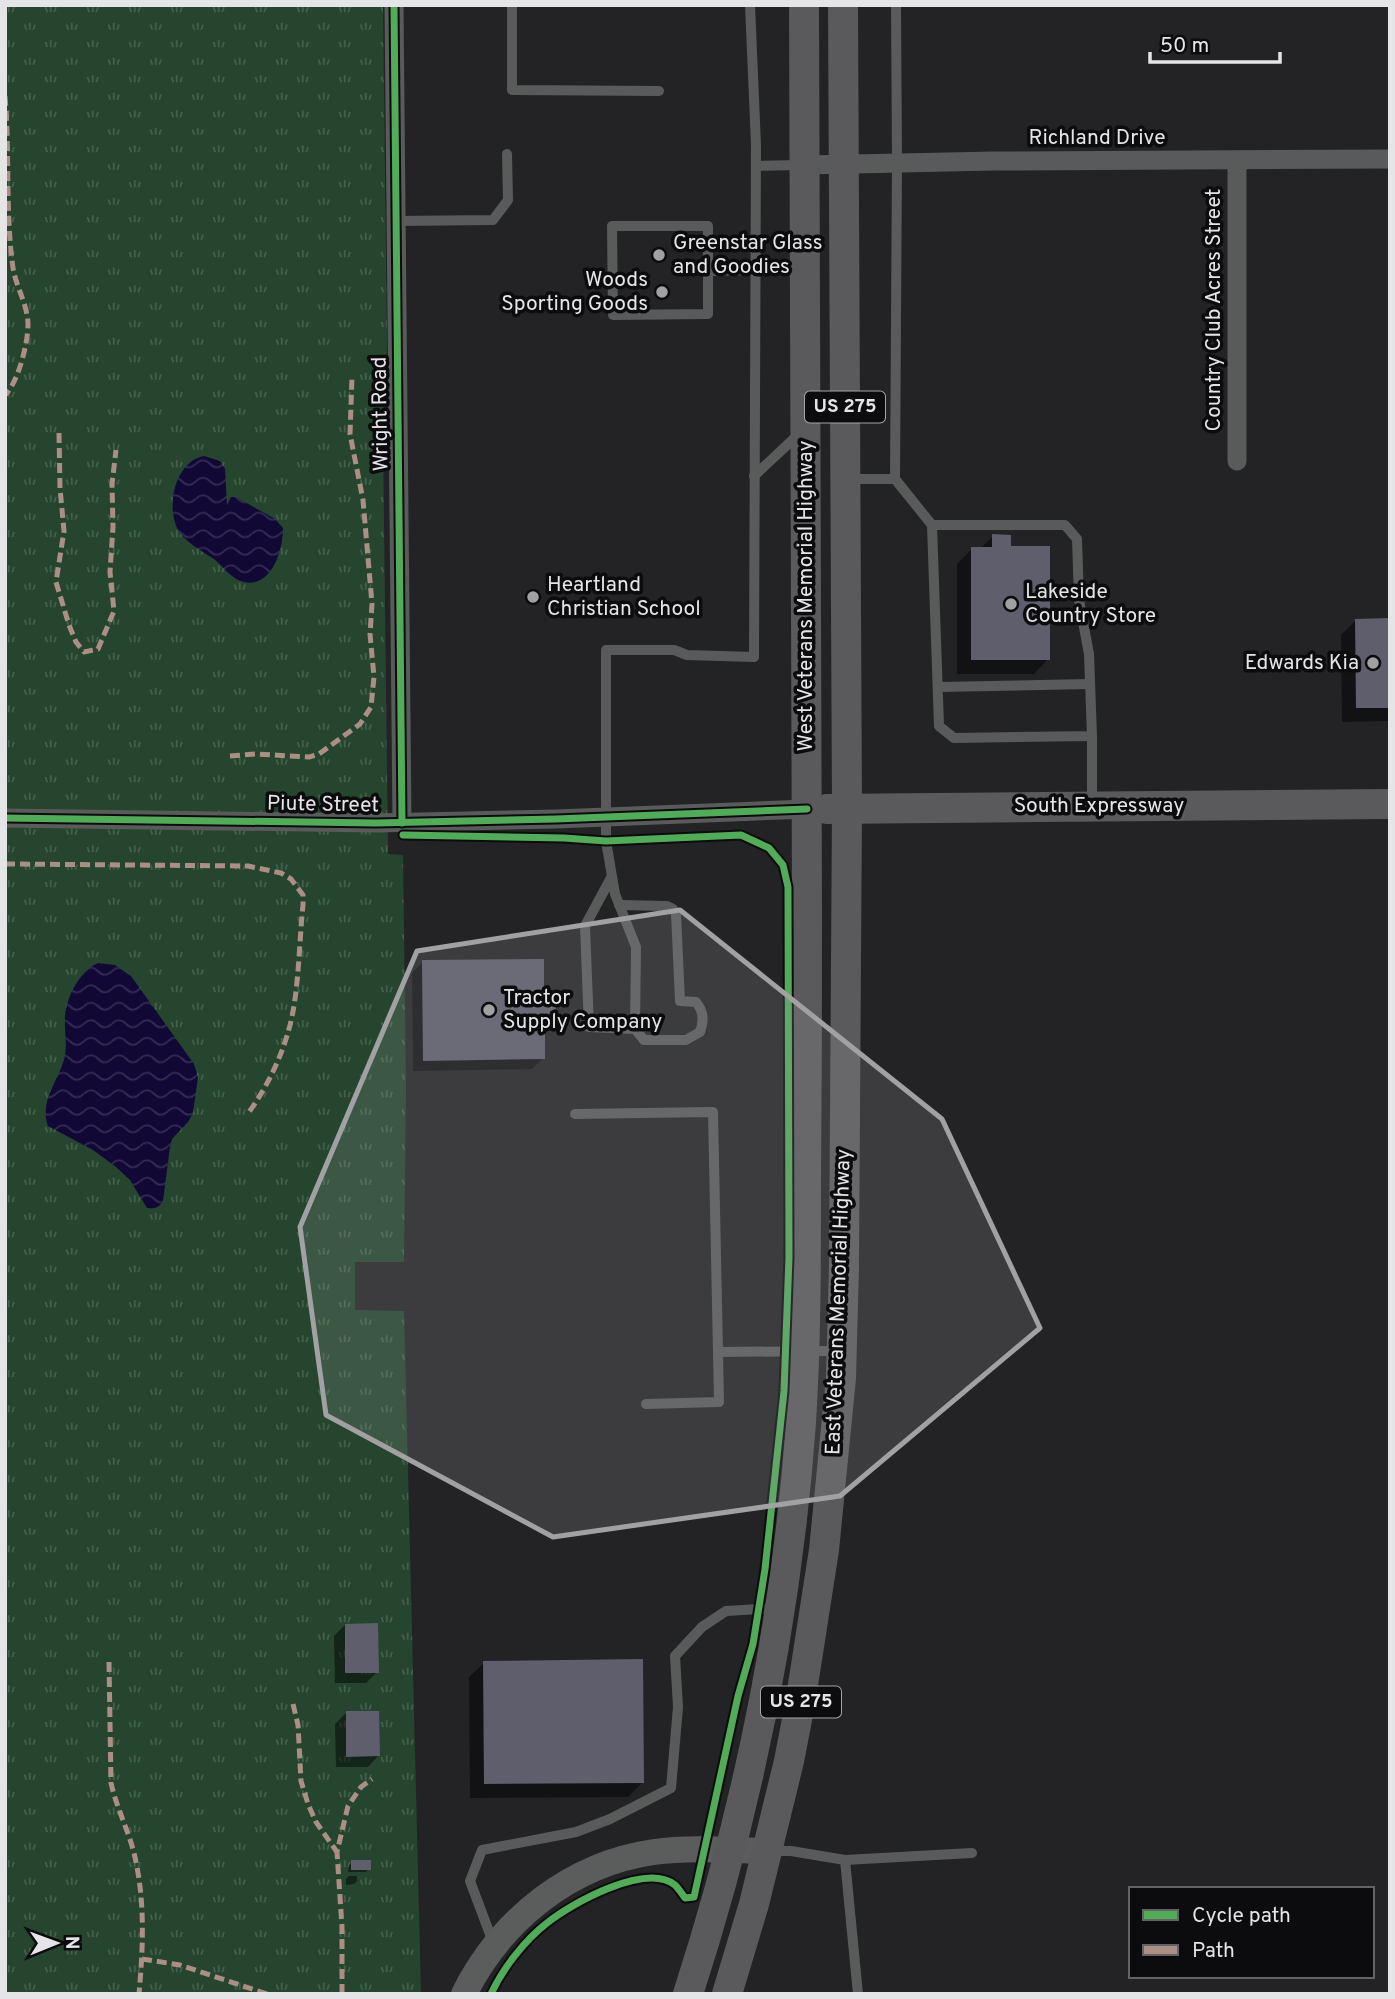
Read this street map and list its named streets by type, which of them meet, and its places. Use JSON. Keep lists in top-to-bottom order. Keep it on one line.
{"streets":{"main road":["US 275","West Veterans Memorial Highway","South Expressway","East Veterans Memorial Highway"],"street":["Richland Drive","Country Club Acres Street","Wright Road","Piute Street"]},"crossings":[["Richland Drive","Country Club Acres Street"],["Richland Drive","West Veterans Memorial Highway"],["Wright Road","Piute Street"],["West Veterans Memorial Highway","Piute Street"],["West Veterans Memorial Highway","South Expressway"],["West Veterans Memorial Highway","East Veterans Memorial Highway"],["Piute Street","South Expressway"],["Piute Street","East Veterans Memorial Highway"],["South Expressway","East Veterans Memorial Highway"]],"places":["Greenstar Glass and Goodies","Woods Sporting Goods","Heartland Christian School","Lakeside Country Store","Edwards Kia","Tractor Supply Company"],"legend":["Cycle path","Path"],"scale_bar":"50 m","north":"right"}
